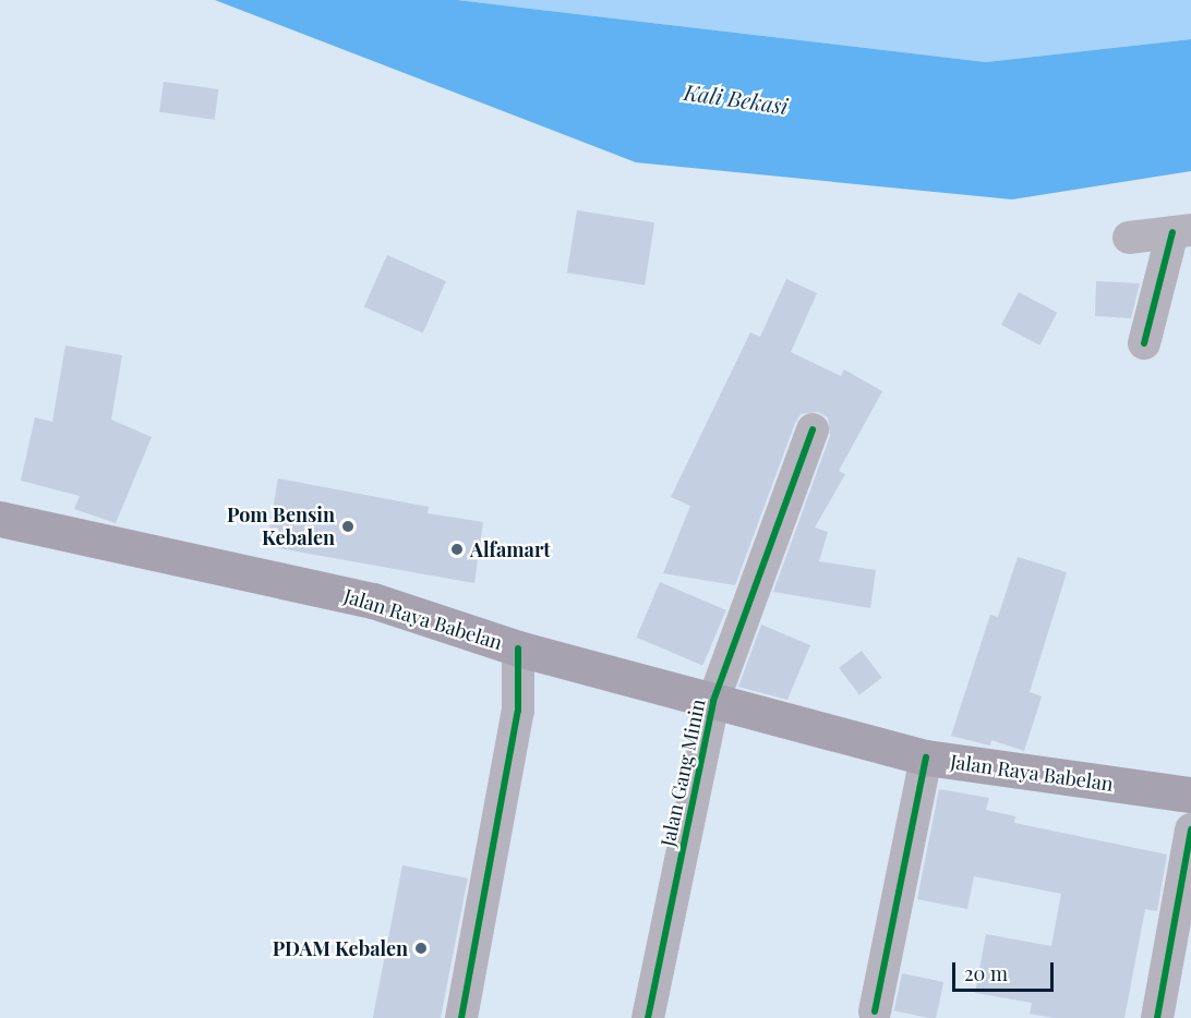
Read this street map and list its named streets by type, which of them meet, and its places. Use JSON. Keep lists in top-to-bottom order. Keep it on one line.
{"streets":{"main road":["Jalan Raya Babelan"],"street":["Jalan Gang Minin"]},"crossings":[["Jalan Raya Babelan","Jalan Gang Minin"]],"water":["Kali Bekasi"],"places":["Pom Bensin Kebalen","Alfamart","PDAM Kebalen"],"scale_bar":"20 m"}
